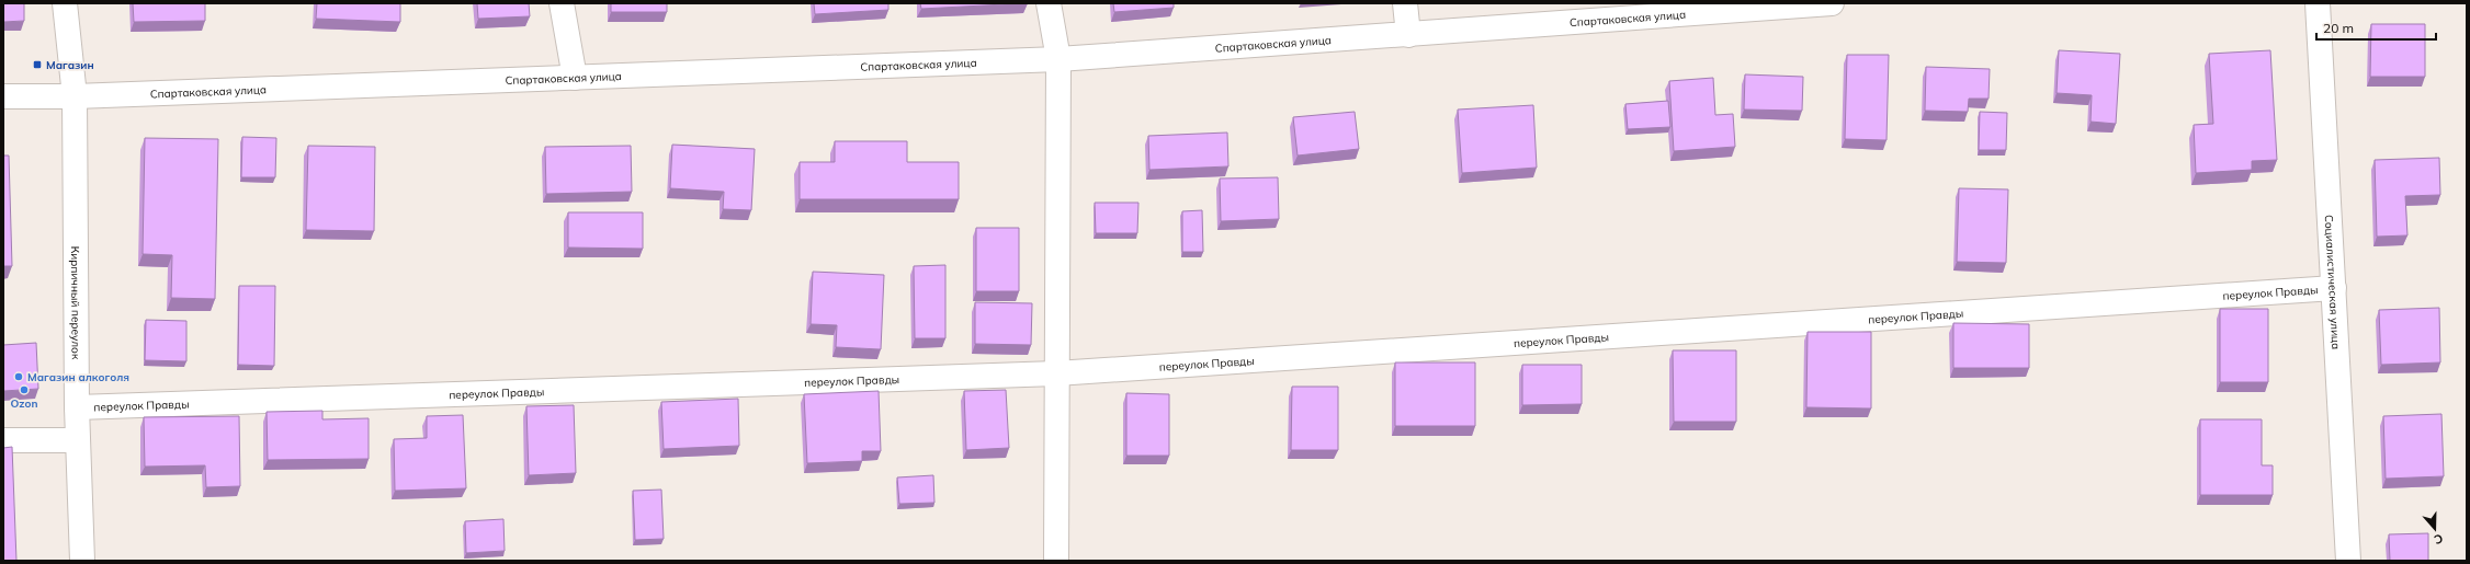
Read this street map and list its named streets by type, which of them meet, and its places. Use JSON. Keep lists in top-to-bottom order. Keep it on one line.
{"streets":{"street":["Спартаковская улица","Социалистическая улица","переулок Правды","Кирпичный переулок"]},"crossings":[["Спартаковская улица","Кирпичный переулок"],["Социалистическая улица","переулок Правды"],["переулок Правды","Кирпичный переулок"]],"places":{"transit":["Магазин"],"other":["Магазин алкоголя","Ozon"]},"scale_bar":"20 m","north":"bottom"}
